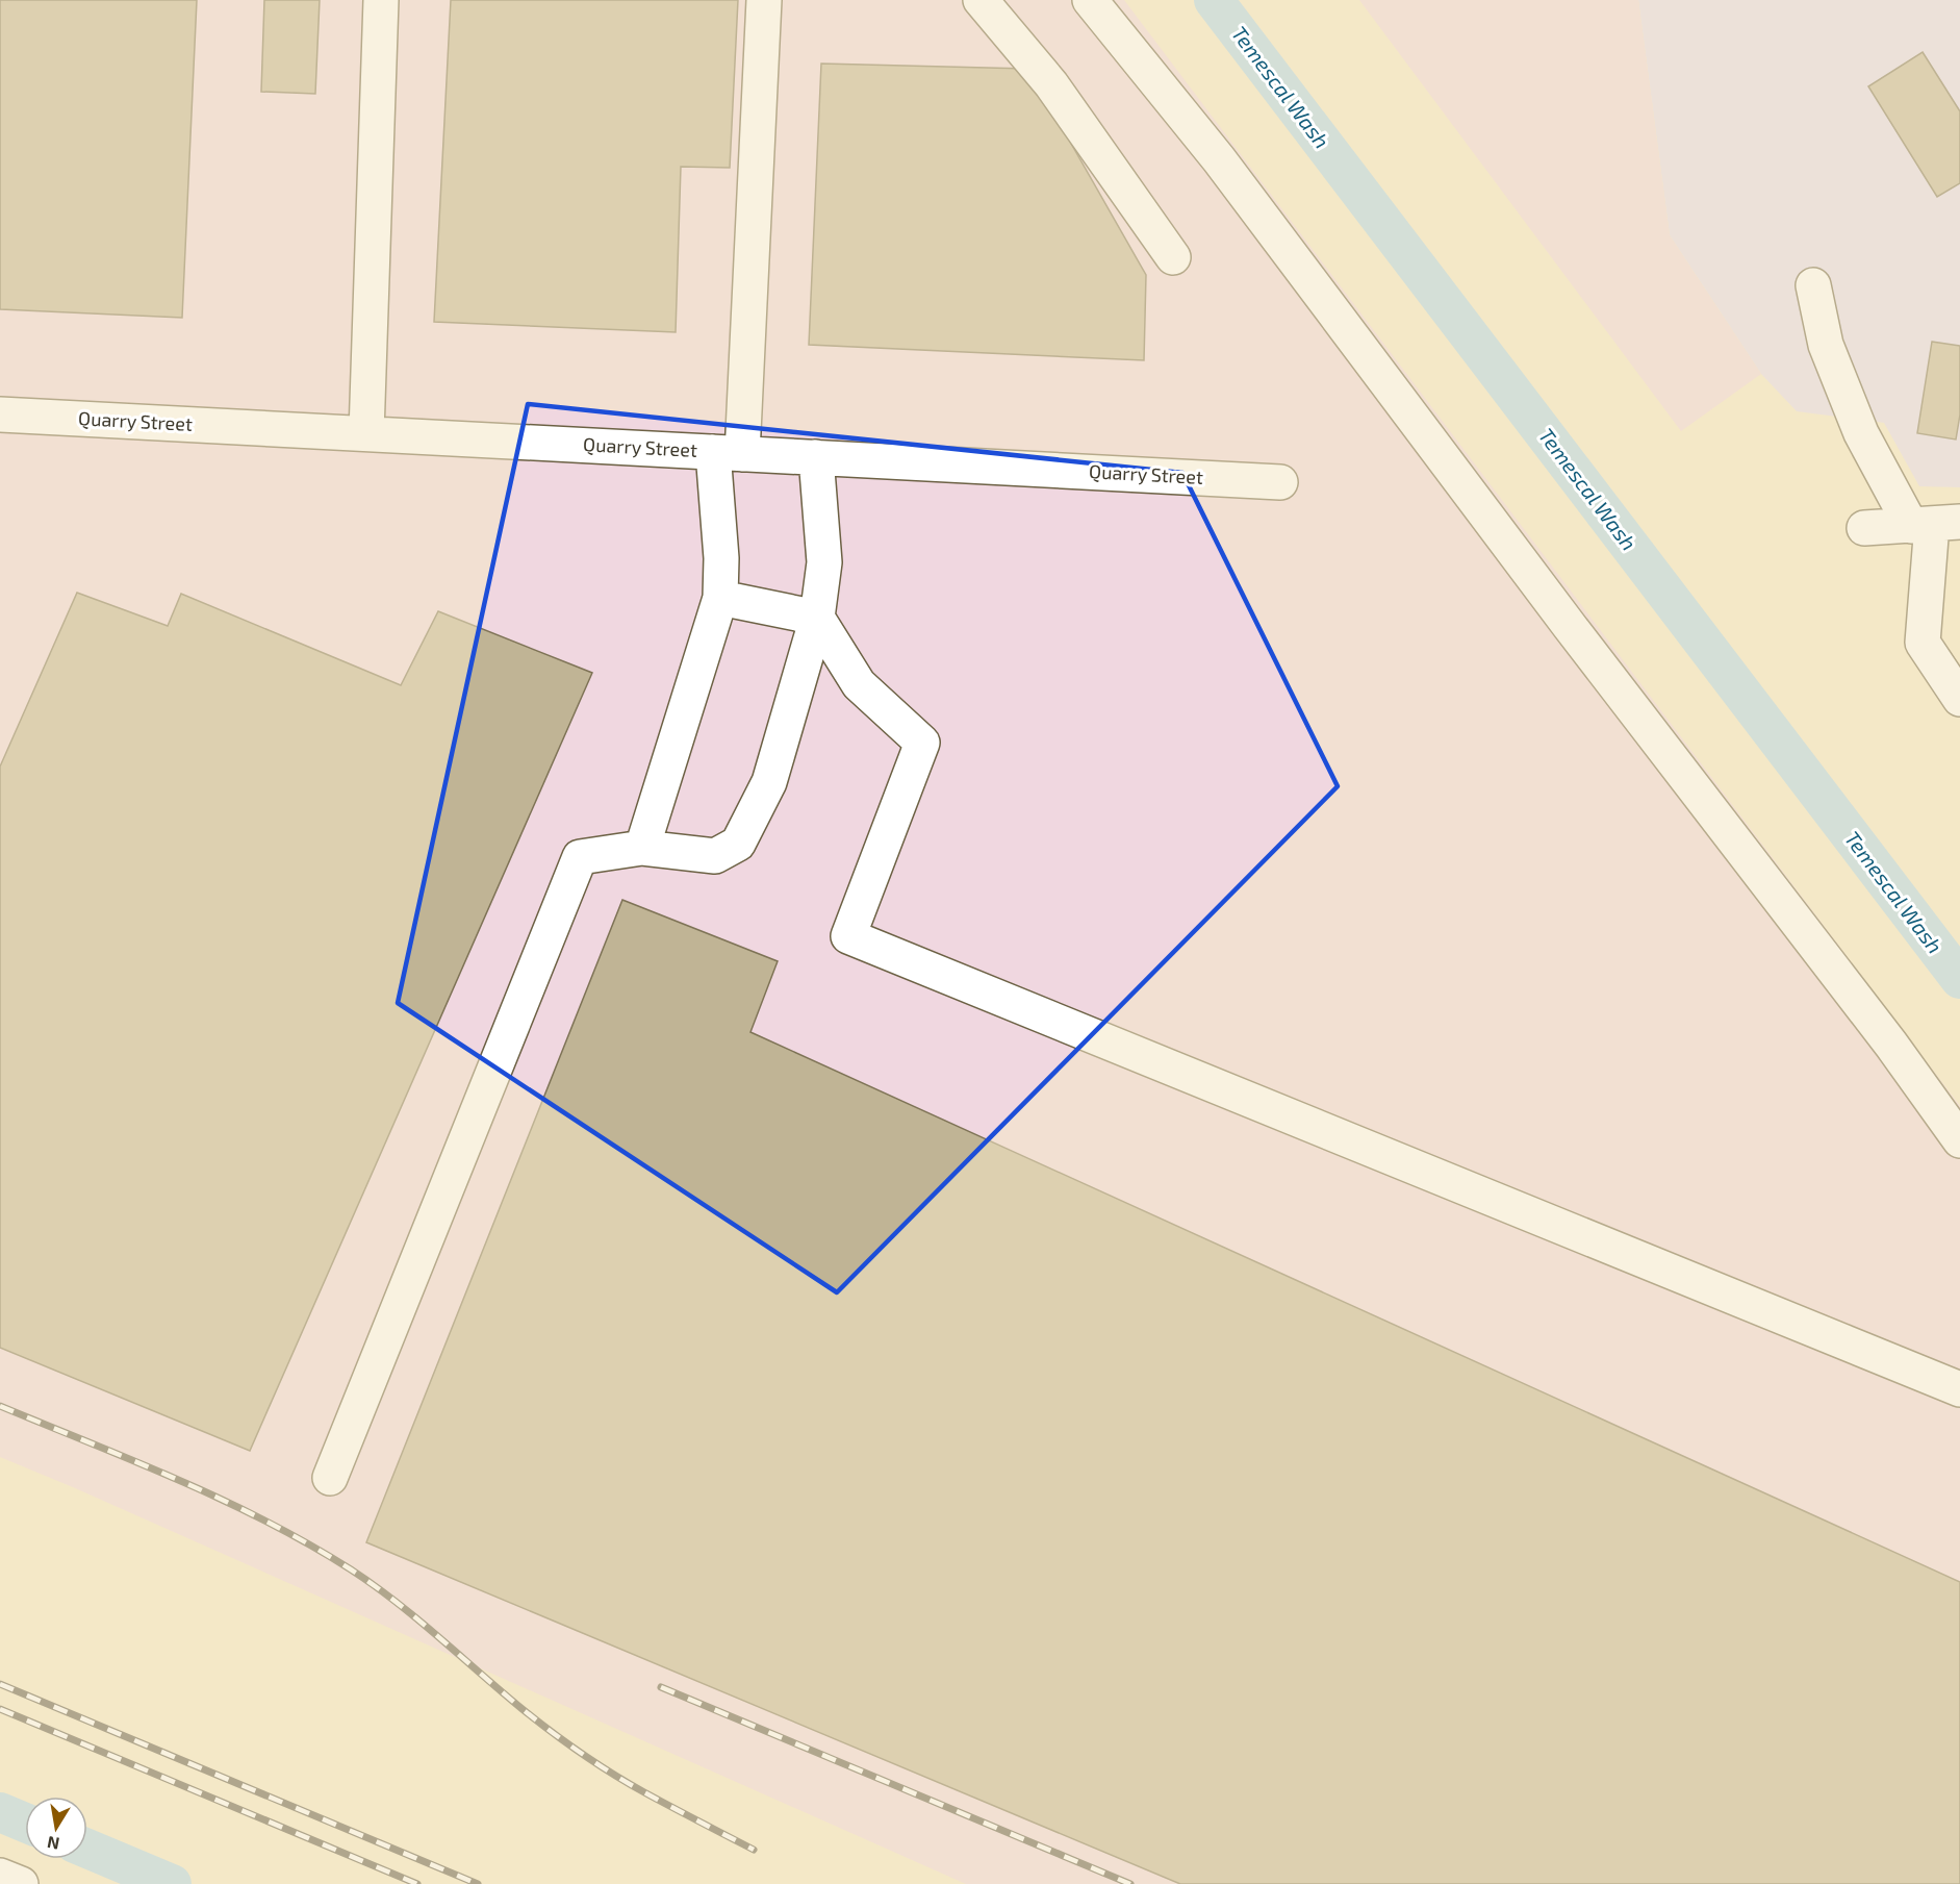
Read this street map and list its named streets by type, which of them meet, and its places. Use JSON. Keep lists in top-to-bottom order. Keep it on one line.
{"streets":{"street":["Quarry Street"]},"water":["Temescal Wash"],"north":"bottom"}
